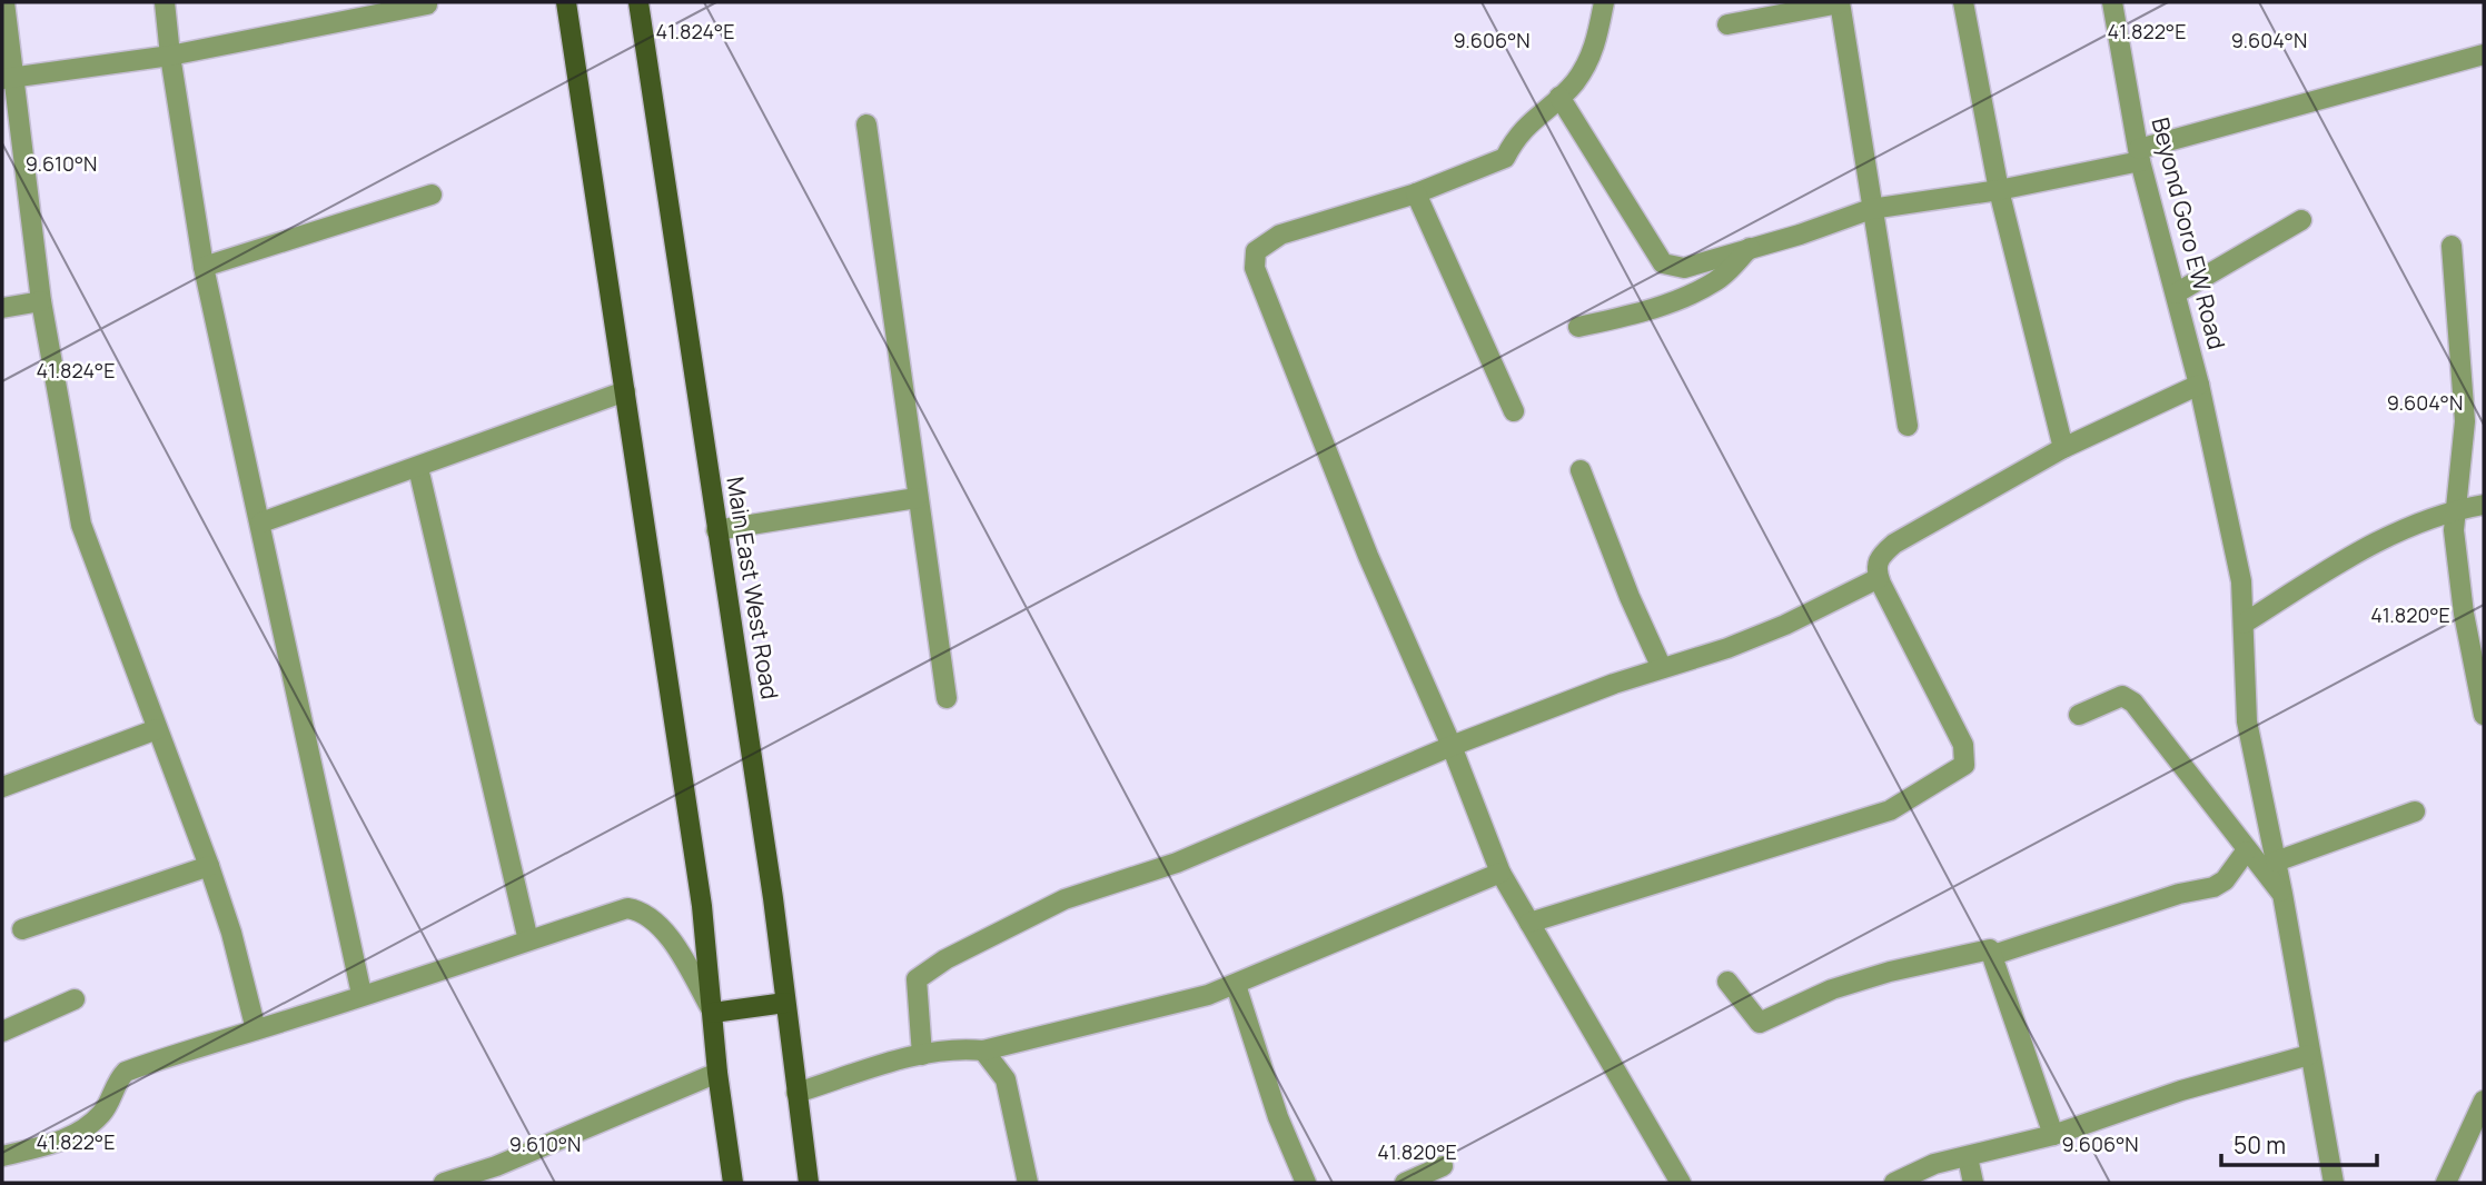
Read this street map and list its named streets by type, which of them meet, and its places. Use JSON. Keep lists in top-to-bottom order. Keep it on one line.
{"streets":{"main road":["Main East West Road"],"street":["Beyond Goro EW Road"]},"scale_bar":"50 m","coordinates":["41.822°E","41.824°E","9.606°N","9.604°N","9.610°N","41.820°E"]}
